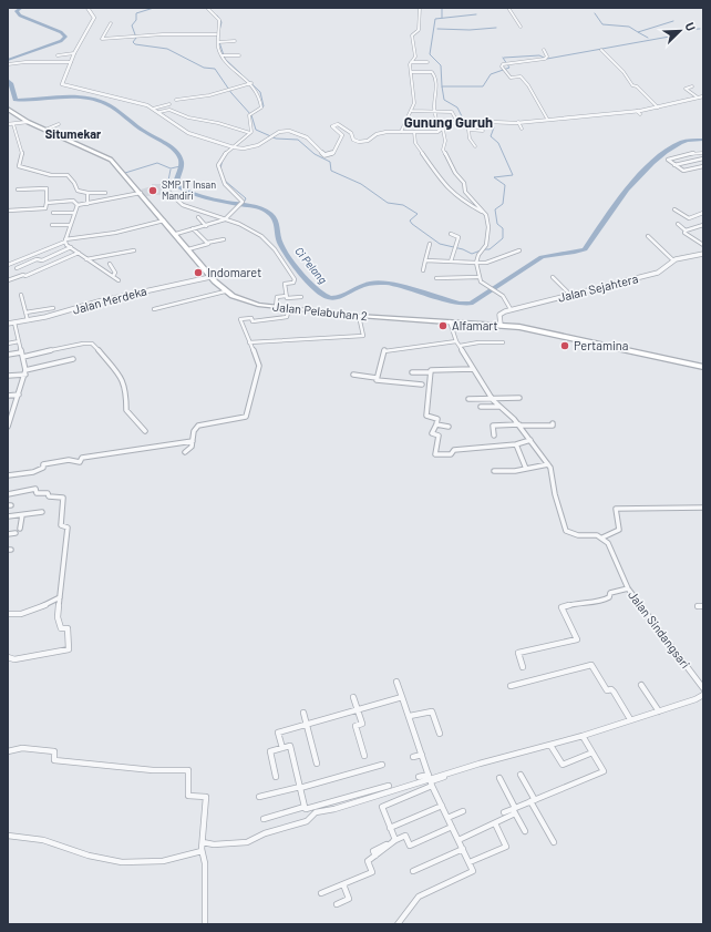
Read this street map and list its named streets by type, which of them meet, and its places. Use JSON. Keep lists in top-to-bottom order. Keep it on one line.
{"streets":{"main road":["Jalan Pelabuhan 2"],"street":["Jalan Sejahtera","Jalan Merdeka","Jalan Sindangsari"]},"crossings":[["Jalan Merdeka","Jalan Pelabuhan 2"]],"districts":["Gunung Guruh","Situmekar"],"water":["Ci Pelang"],"places":["SMP IT Insan Mandiri","Indomaret","Alfamart","Pertamina"],"north":"top right"}
